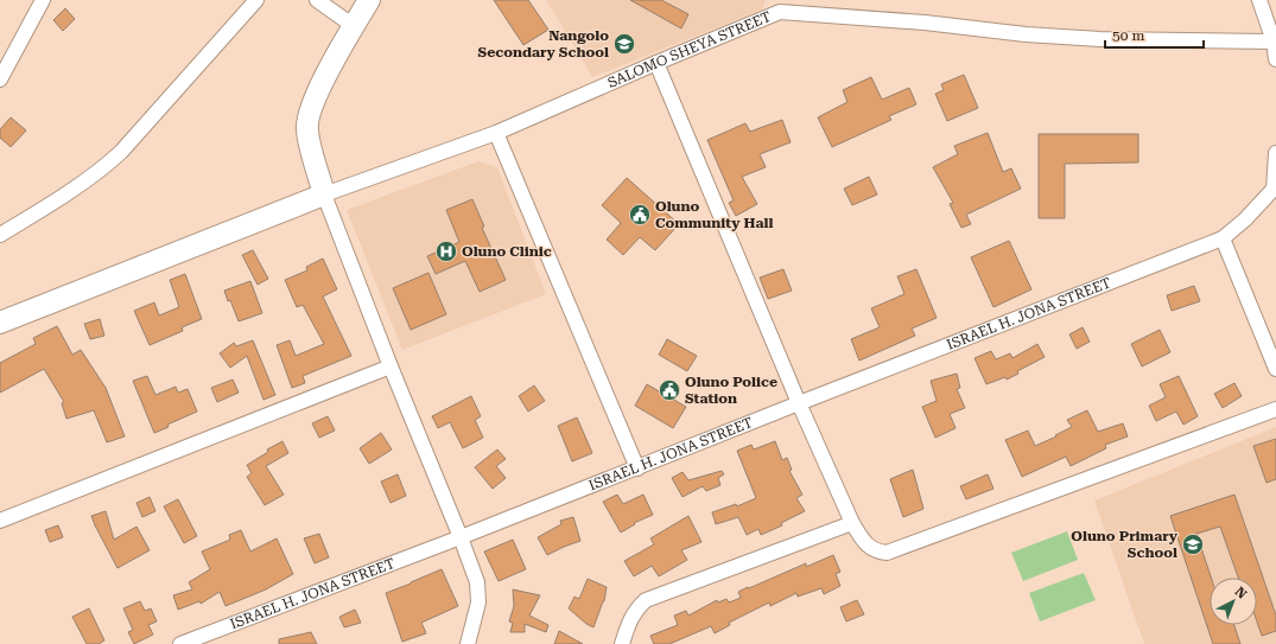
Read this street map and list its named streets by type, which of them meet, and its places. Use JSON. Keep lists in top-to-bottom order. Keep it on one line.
{"streets":{"street":["SALOMO SHEYA STREET","ISRAEL H. JONA STREET"]},"places":{"school or university":["Nangolo Secondary School","Oluno Primary School"],"public building":["Oluno Community Hall","Oluno Police Station"],"hospital":["Oluno Clinic"]},"scale_bar":"50 m","north":"top right"}
